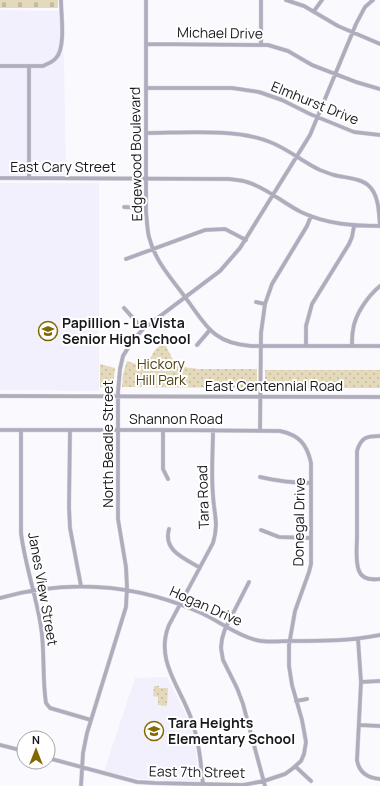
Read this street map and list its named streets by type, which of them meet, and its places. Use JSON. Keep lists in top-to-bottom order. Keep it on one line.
{"streets":{"street":["Michael Drive","Elmhurst Drive","Edgewood Boulevard","East Cary Street","East Centennial Road","Shannon Road","North Beadle Street","Tara Road","Donegal Drive","Janes View Street","Hogan Drive","East 7th Street"]},"crossings":[["Michael Drive","Edgewood Boulevard"],["Michael Drive","North Beadle Street"],["Elmhurst Drive","Edgewood Boulevard"],["Elmhurst Drive","North Beadle Street"],["Edgewood Boulevard","East Cary Street"],["Edgewood Boulevard","North Beadle Street"],["East Cary Street","North Beadle Street"],["East Centennial Road","North Beadle Street"],["Shannon Road","North Beadle Street"],["Shannon Road","Tara Road"],["Shannon Road","Donegal Drive"],["Shannon Road","Janes View Street"],["North Beadle Street","Janes View Street"],["North Beadle Street","Hogan Drive"],["North Beadle Street","East 7th Street"],["Tara Road","Hogan Drive"],["Tara Road","East 7th Street"],["Donegal Drive","Hogan Drive"],["Donegal Drive","East 7th Street"],["Janes View Street","Hogan Drive"]],"parks":["Hickory Hill Park"],"places":{"school or university":["Papillion - La Vista Senior High School","Tara Heights Elementary School"]},"north":"top"}
